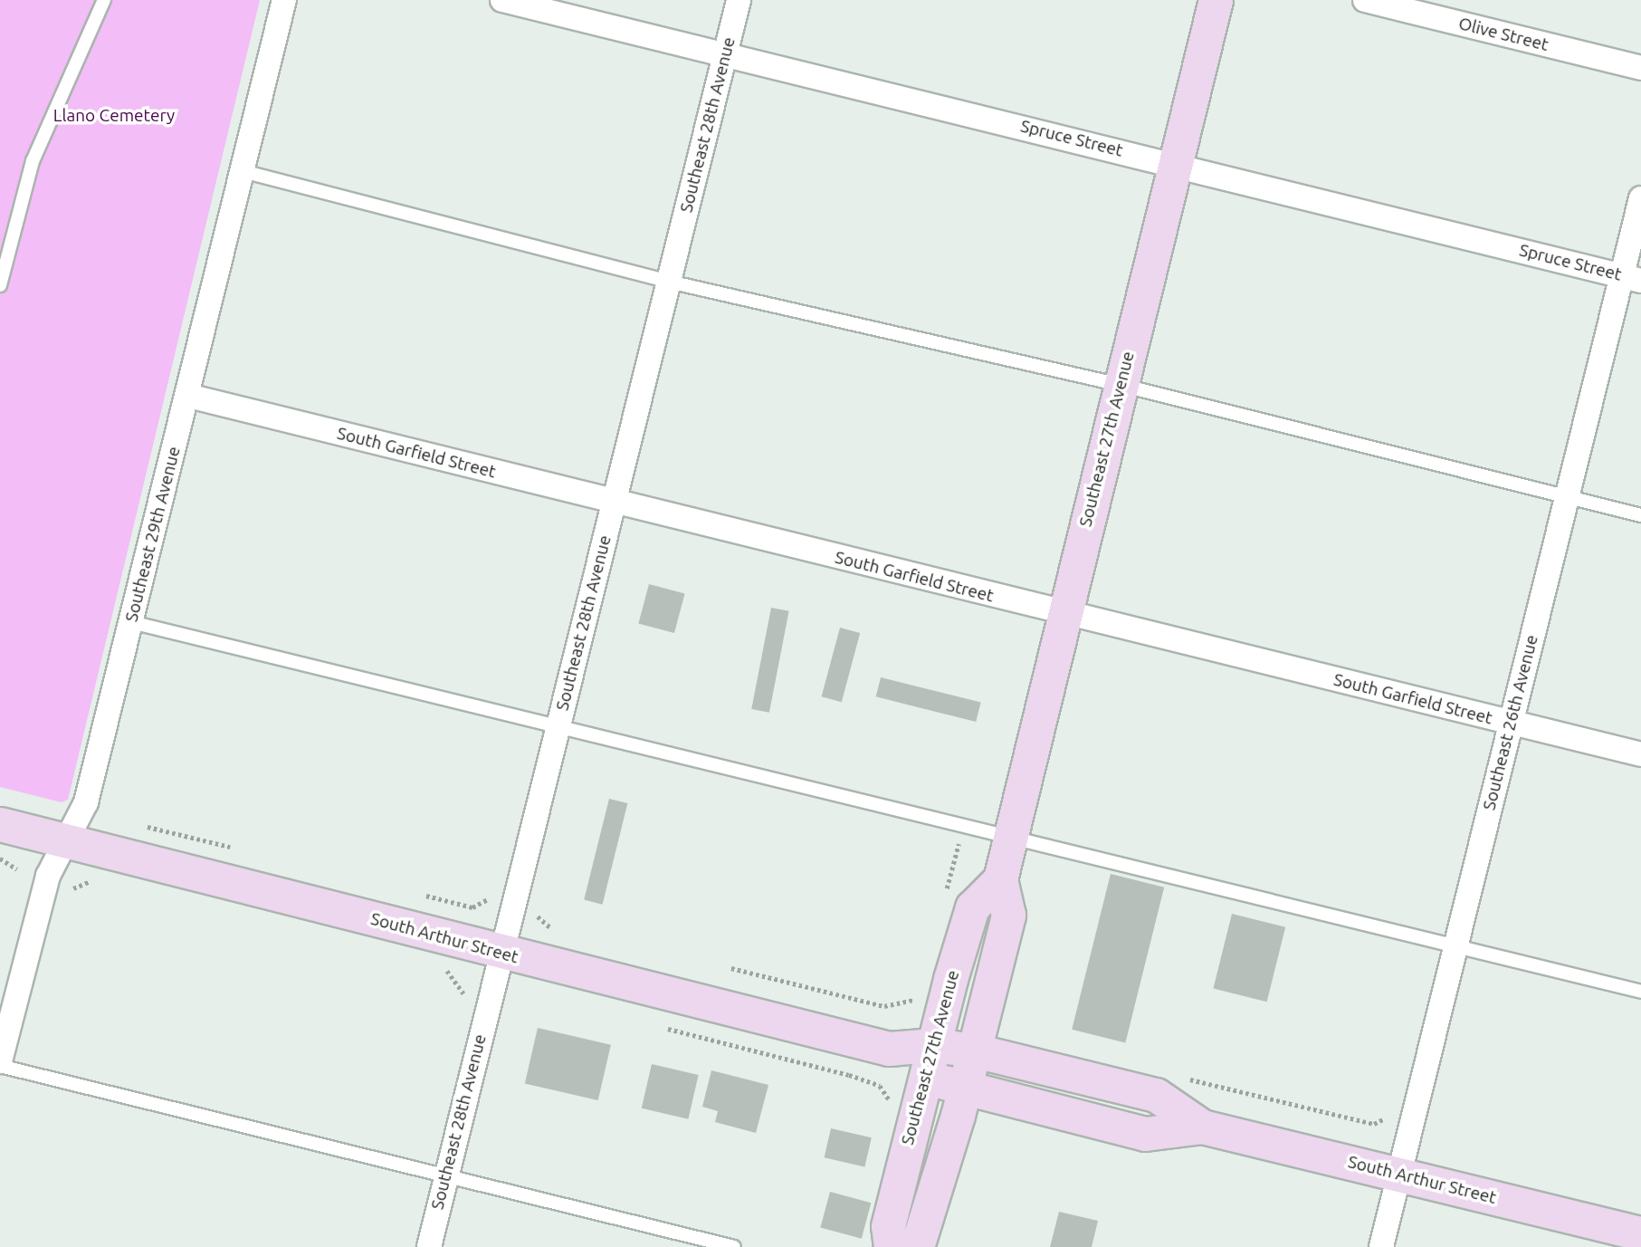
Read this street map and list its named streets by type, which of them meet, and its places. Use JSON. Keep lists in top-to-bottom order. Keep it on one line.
{"streets":{"main road":["Southeast 27th Avenue","South Arthur Street"],"street":["Olive Street","Southeast 28th Avenue","Spruce Street","South Garfield Street","Southeast 29th Avenue","Southeast 26th Avenue"]},"crossings":[["Southeast 28th Avenue","Spruce Street"],["Southeast 28th Avenue","South Garfield Street"],["Southeast 28th Avenue","South Arthur Street"],["Spruce Street","Southeast 27th Avenue"],["Spruce Street","Southeast 26th Avenue"],["Southeast 27th Avenue","South Garfield Street"],["Southeast 27th Avenue","South Arthur Street"],["South Garfield Street","Southeast 29th Avenue"],["South Garfield Street","Southeast 26th Avenue"],["Southeast 29th Avenue","South Arthur Street"],["Southeast 26th Avenue","South Arthur Street"]],"parks":["Llano Cemetery"]}
